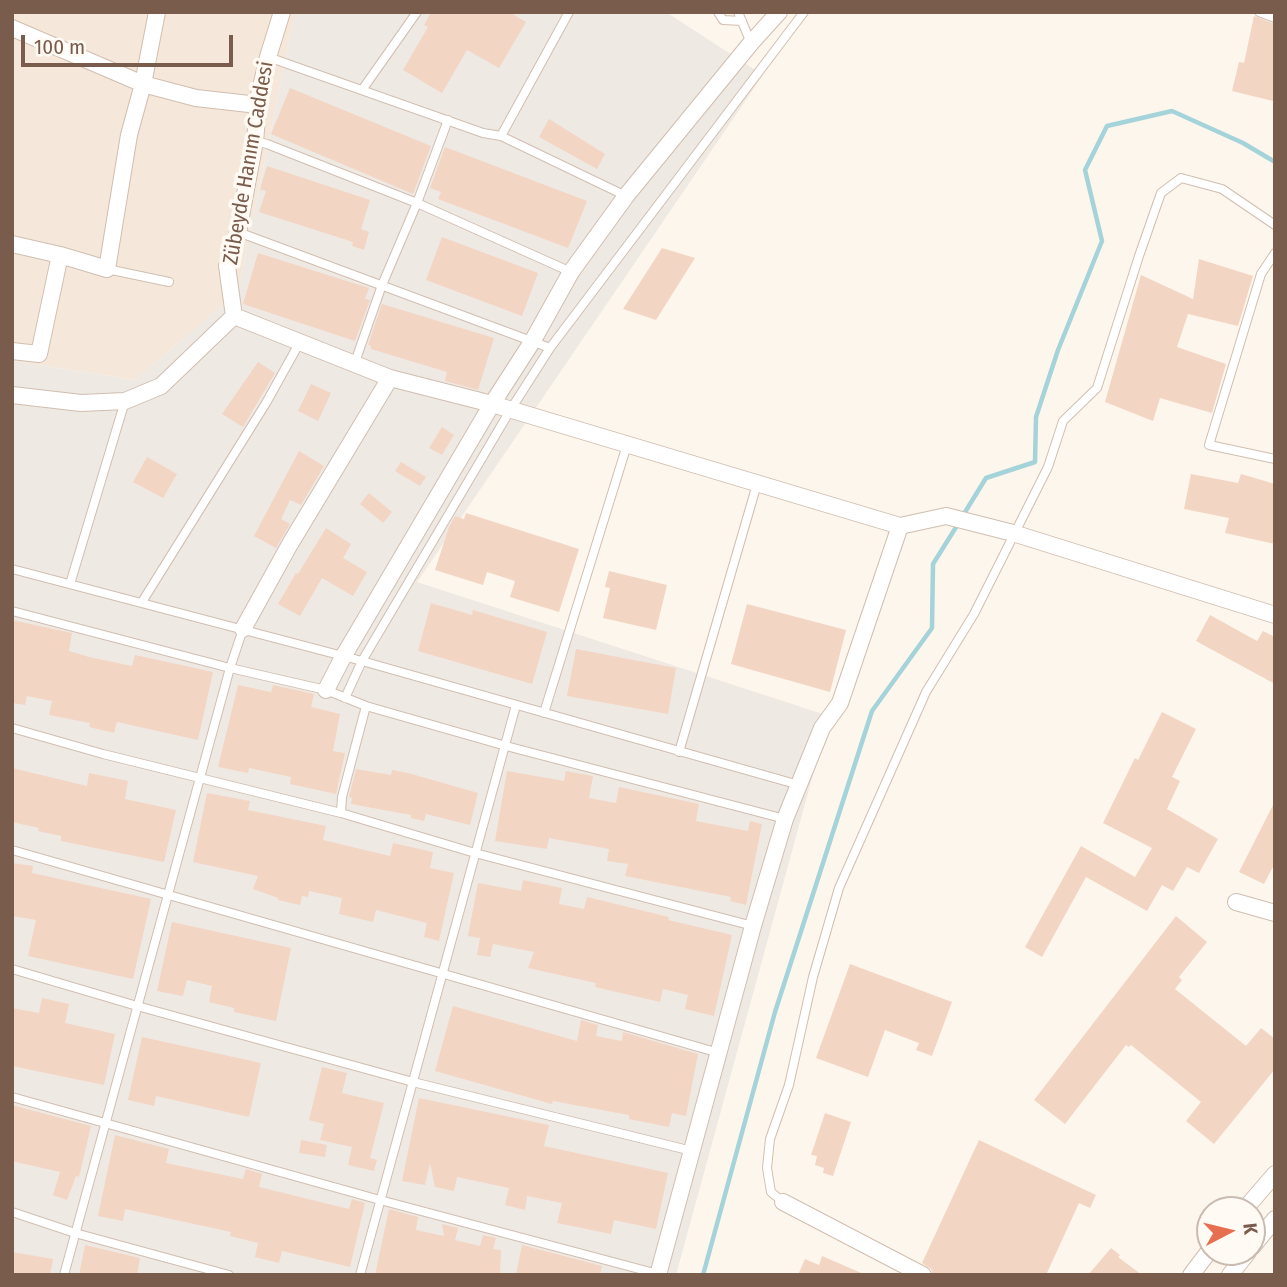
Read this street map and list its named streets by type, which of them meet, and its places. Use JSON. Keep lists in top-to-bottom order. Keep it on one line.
{"streets":{"street":["Zübeyde Hanım Caddesi"]},"scale_bar":"100 m","north":"right"}
